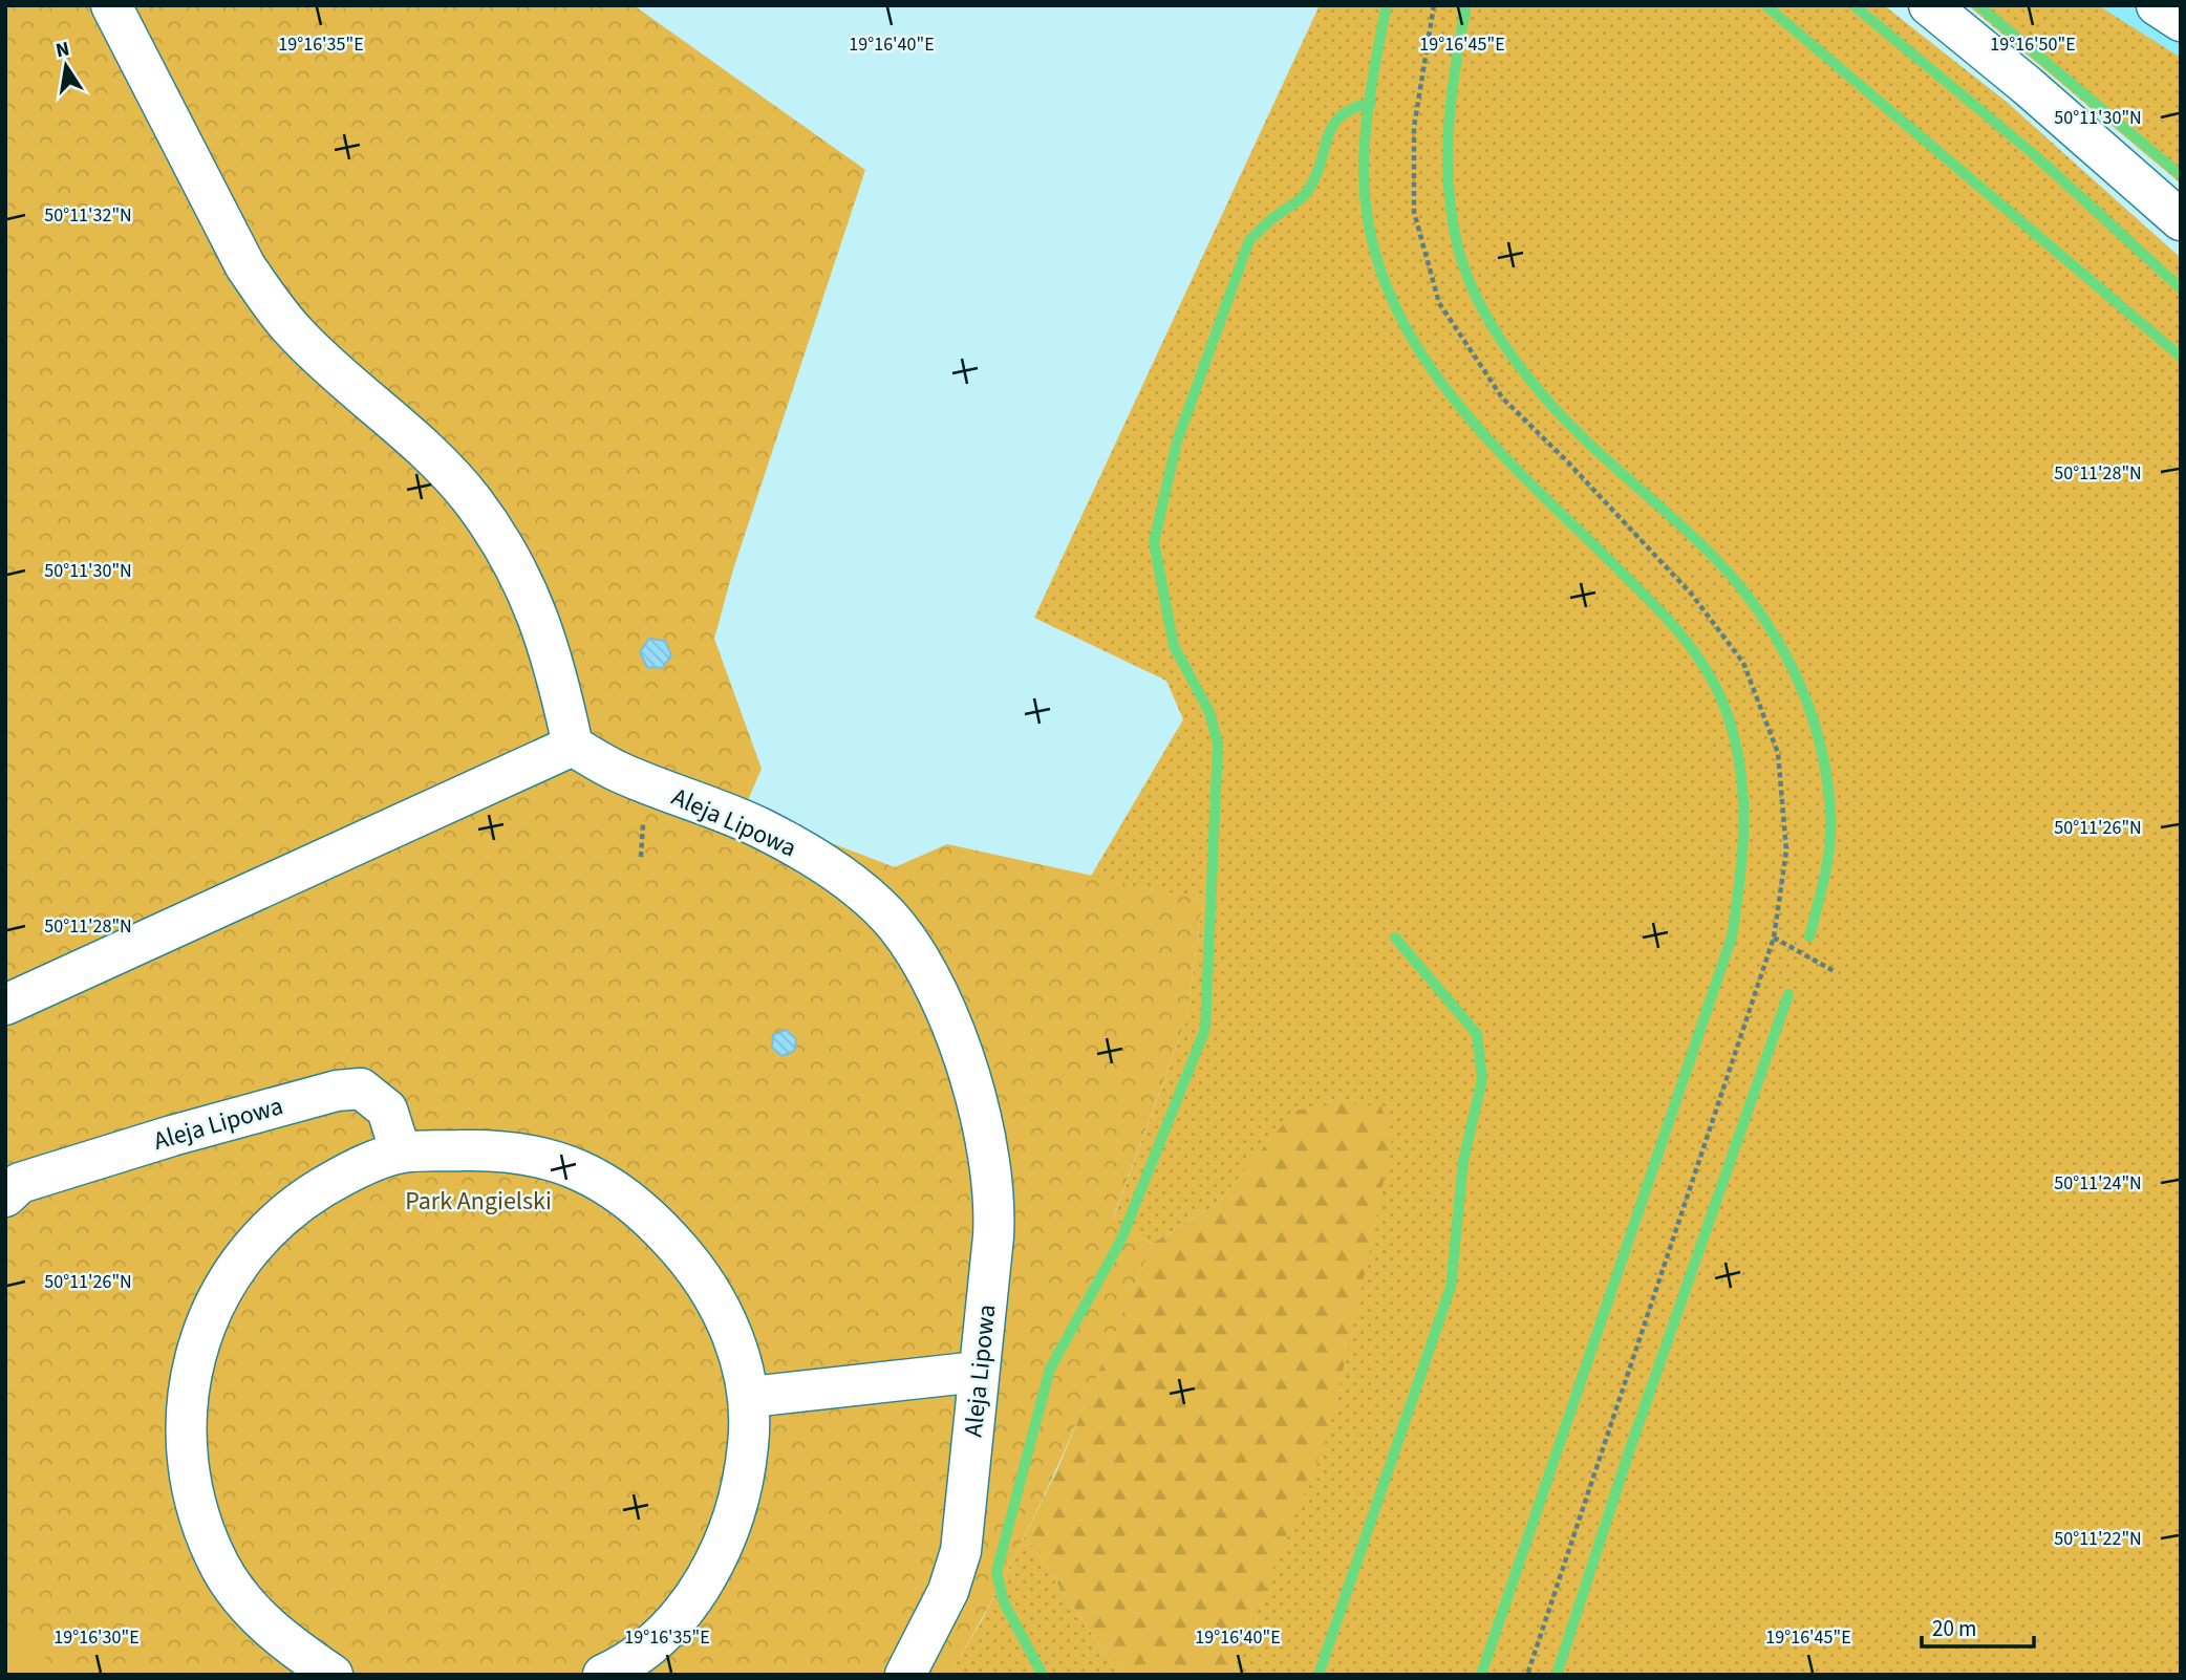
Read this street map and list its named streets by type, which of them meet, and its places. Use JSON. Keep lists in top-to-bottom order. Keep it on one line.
{"streets":{"street":["Aleja Lipowa"]},"parks":["Park Angielski"],"scale_bar":"20 m","north":"top","coordinates":["19°16'35\"E","19°16'40\"E","19°16'45\"E","19°16'50\"E","50°11'30\"N","50°11'32\"N","50°11'28\"N","50°11'26\"N","50°11'24\"N","50°11'22\"N","19°16'30\"E"]}
